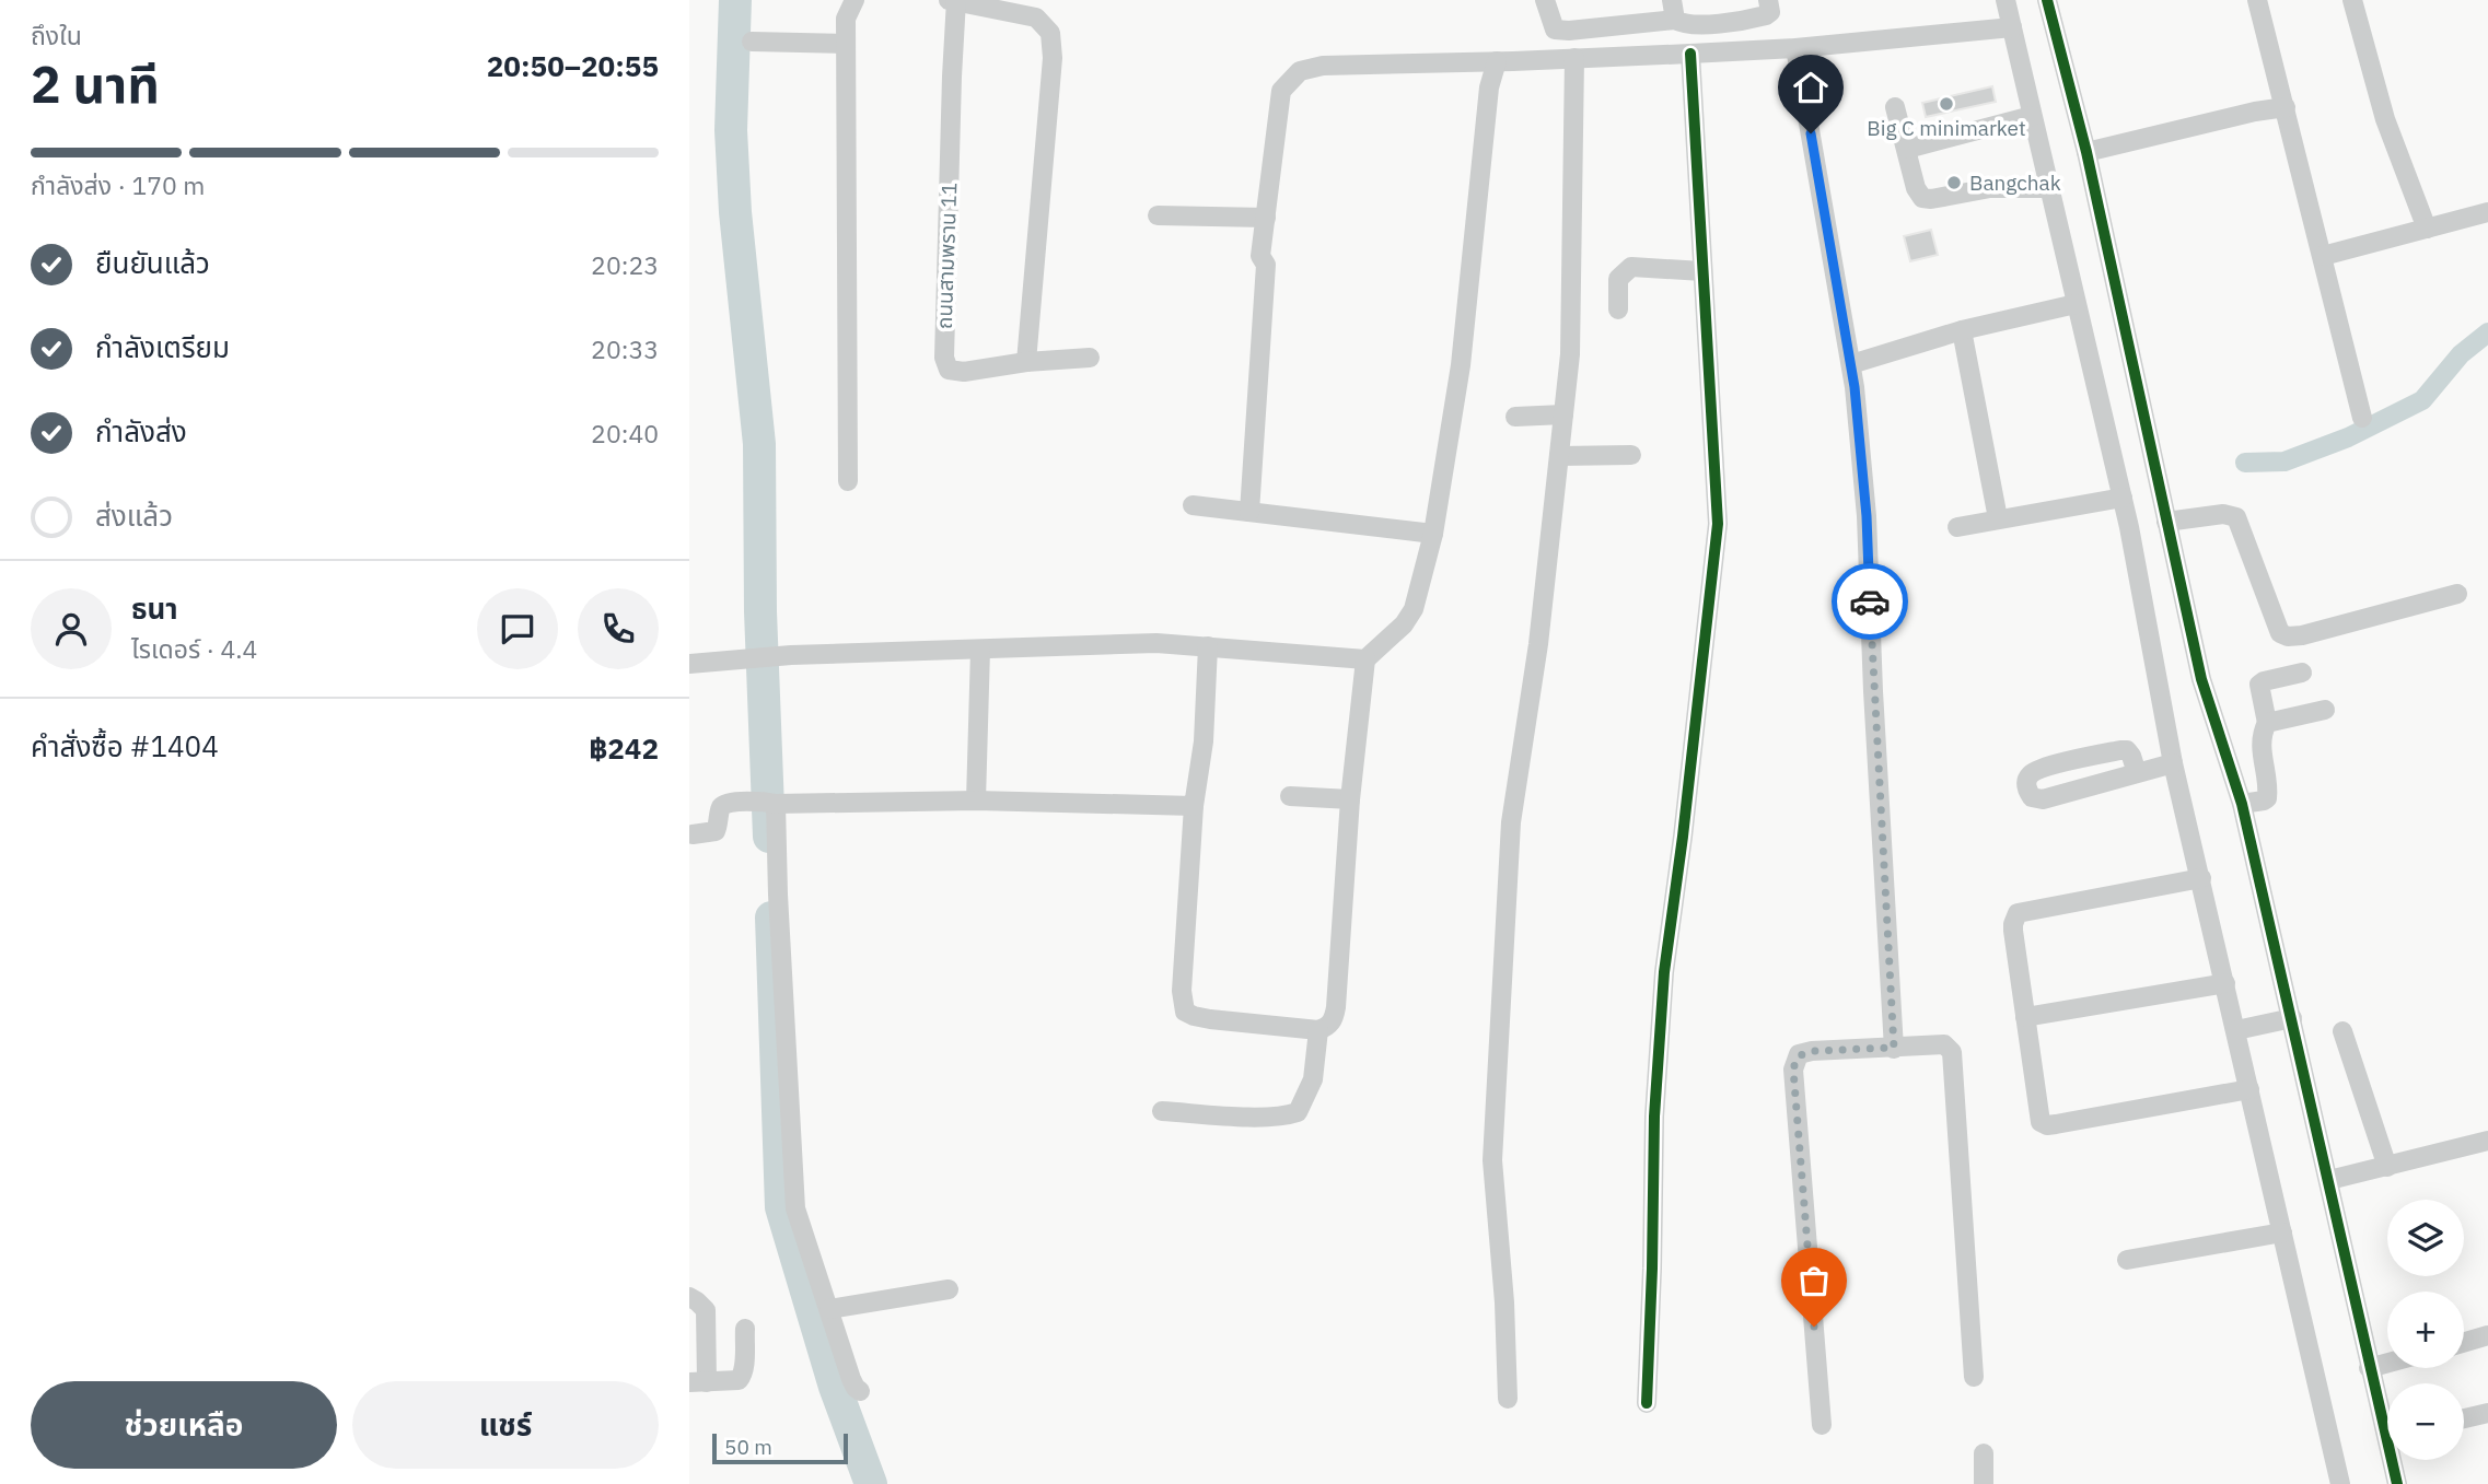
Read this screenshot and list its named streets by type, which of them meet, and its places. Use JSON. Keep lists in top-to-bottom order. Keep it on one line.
{"streets":{"street":["ถนนสามพราน 11"]},"places":["Big C minimarket","Bangchak"],"scale_bar":"50 m","page":{"heading":["2 นาที","ถึงใน","20:50–20:55"],"panel":["ธนา","ไรเดอร์ · 4.4","คำสั่งซื้อ #1404","฿242"],"bar":"กำลังส่ง · 170 m","list":[["ยืนยันแล้ว","20:23"],["กำลังเตรียม","20:33"],["กำลังส่ง","20:40"],"ส่งแล้ว"],"map_buttons":["+","−"],"buttons":["ช่วยเหลือ","แชร์"],"scale":"50 m"}}
